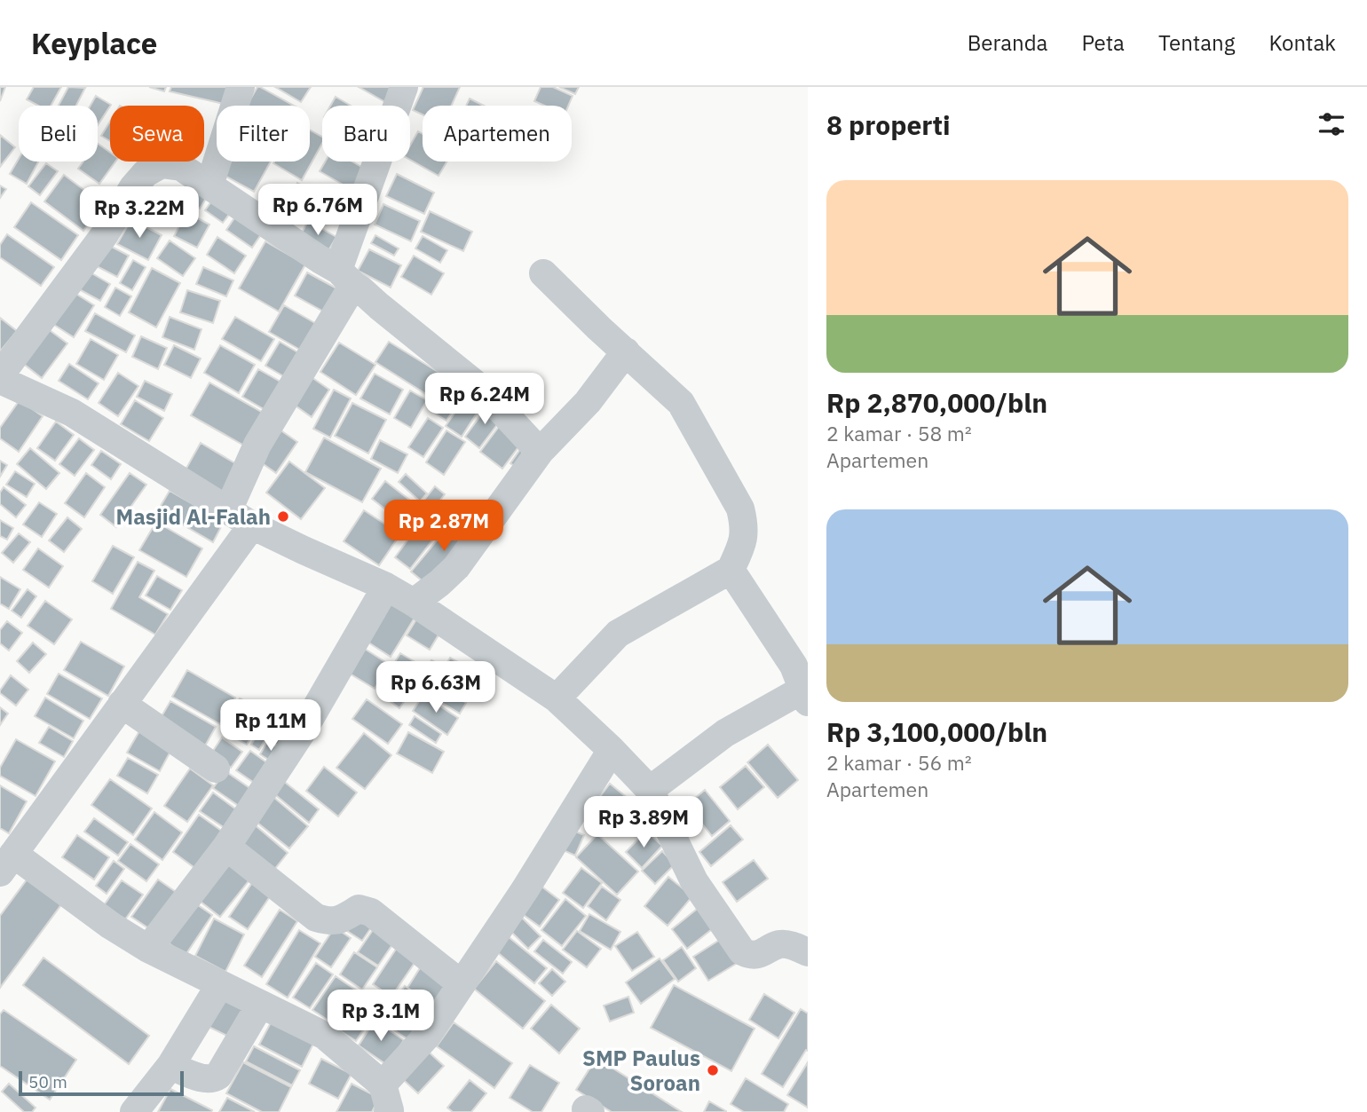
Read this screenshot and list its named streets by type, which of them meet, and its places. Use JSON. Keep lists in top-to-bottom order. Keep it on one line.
{"places":["Masjid Al-Falah","SMP Paulus Soroan"],"scale_bar":"50 m","page":{"header":"Keyplace","nav":["Beranda","Peta","Tentang","Kontak"],"heading":"8 properti","chip":["Beli","Sewa","Filter","Baru","Apartemen"],"list":[{"name":"Rp 2,870,000/bln","note":"2 kamar · 58 m² · Apartemen"},{"name":"Rp 3,100,000/bln","note":"2 kamar · 56 m² · Apartemen"}],"price":["Rp 6.76M","Rp 3.22M","Rp 6.24M","Rp 2.87M","Rp 6.63M","Rp 11M","Rp 3.89M","Rp 3.1M"],"scale":"50 m"}}
